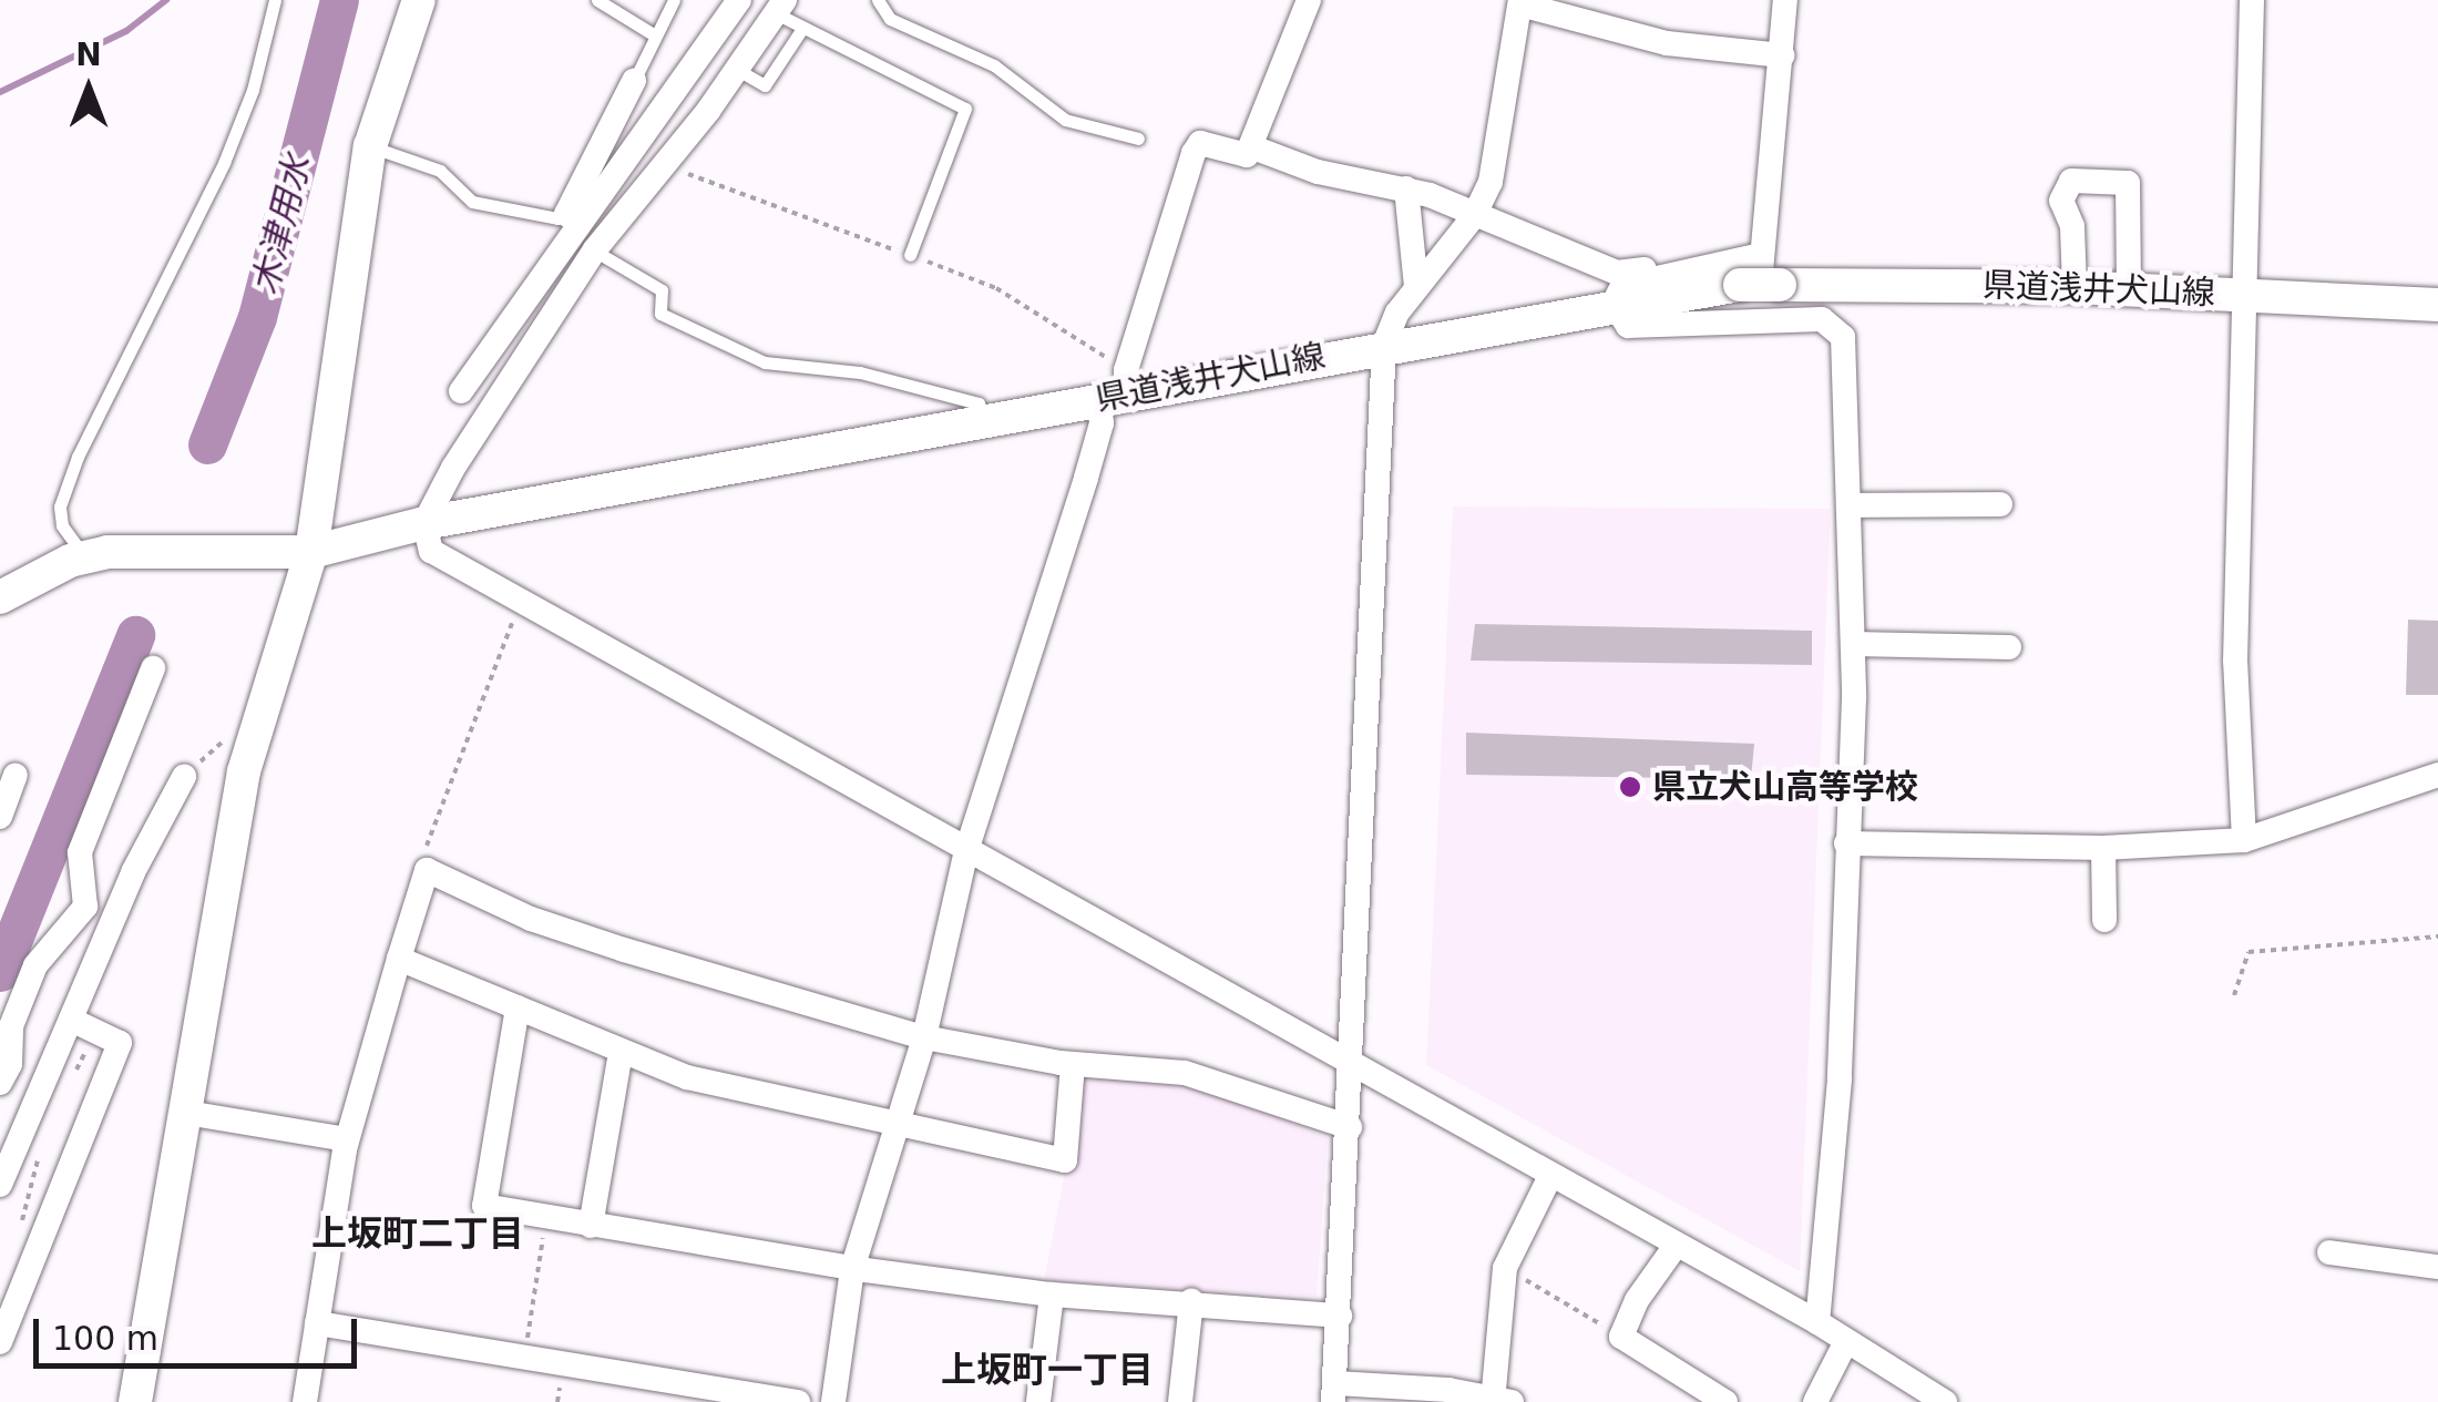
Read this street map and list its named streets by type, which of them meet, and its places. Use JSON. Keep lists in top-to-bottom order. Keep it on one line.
{"streets":{"main road":["県道浅井犬山線"]},"districts":["上坂町二丁目","上坂町一丁目"],"water":["木津用水"],"places":["県立犬山高等学校"],"scale_bar":"100 m","north":"top"}
